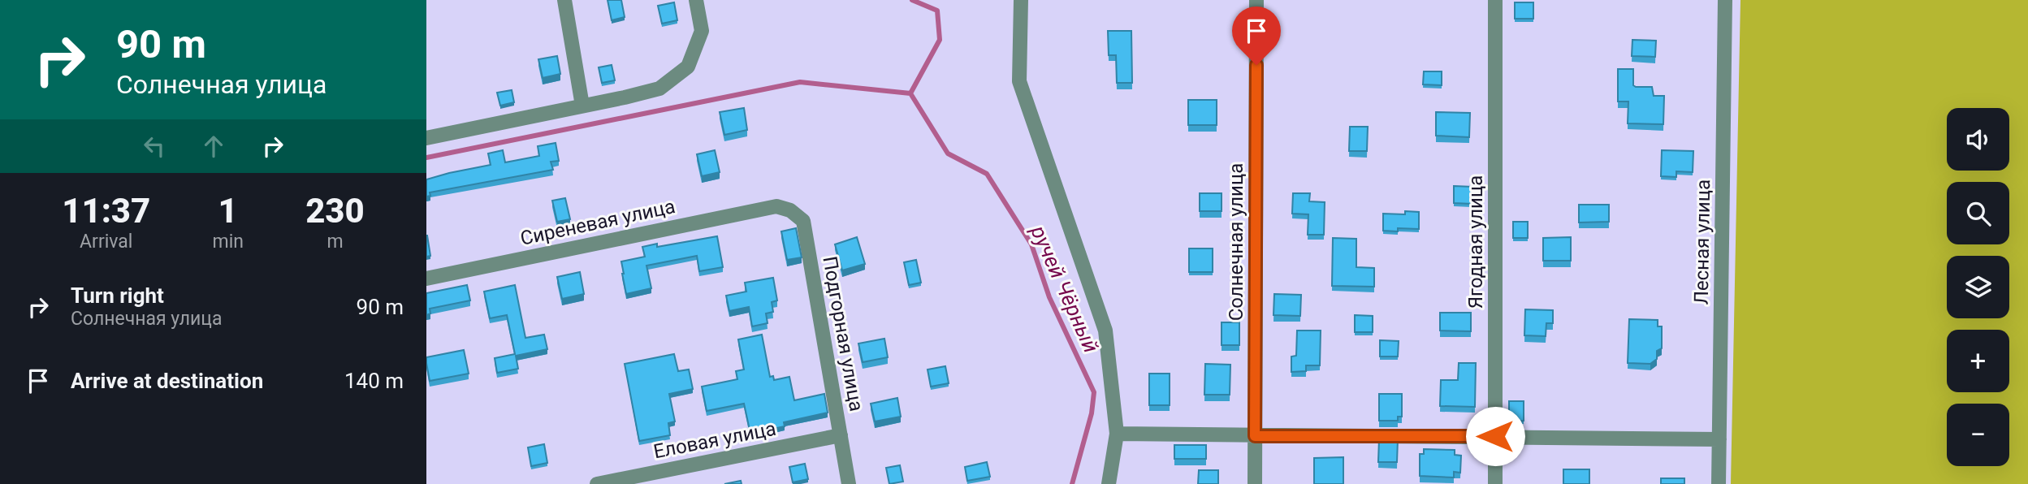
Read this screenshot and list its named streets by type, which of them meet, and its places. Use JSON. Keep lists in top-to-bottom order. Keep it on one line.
{"streets":{"street":["Сиреневая улица","Солнечная улица","Ягодная улица","Лесная улица","Подгорная улица","Еловая улица"]},"crossings":[["Сиреневая улица","Подгорная улица"],["Подгорная улица","Еловая улица"]],"water":["ручей Чёрный"],"page":{"turn":["90 m","Солнечная улица"],"map_buttons":["+","−"],"eta":["11:37","Arrival","1","min","230","m"],"list":[{"name":"Turn right","note":"Солнечная улица","value":"90 m"},{"name":"Arrive at destination","value":"140 m"}]}}
